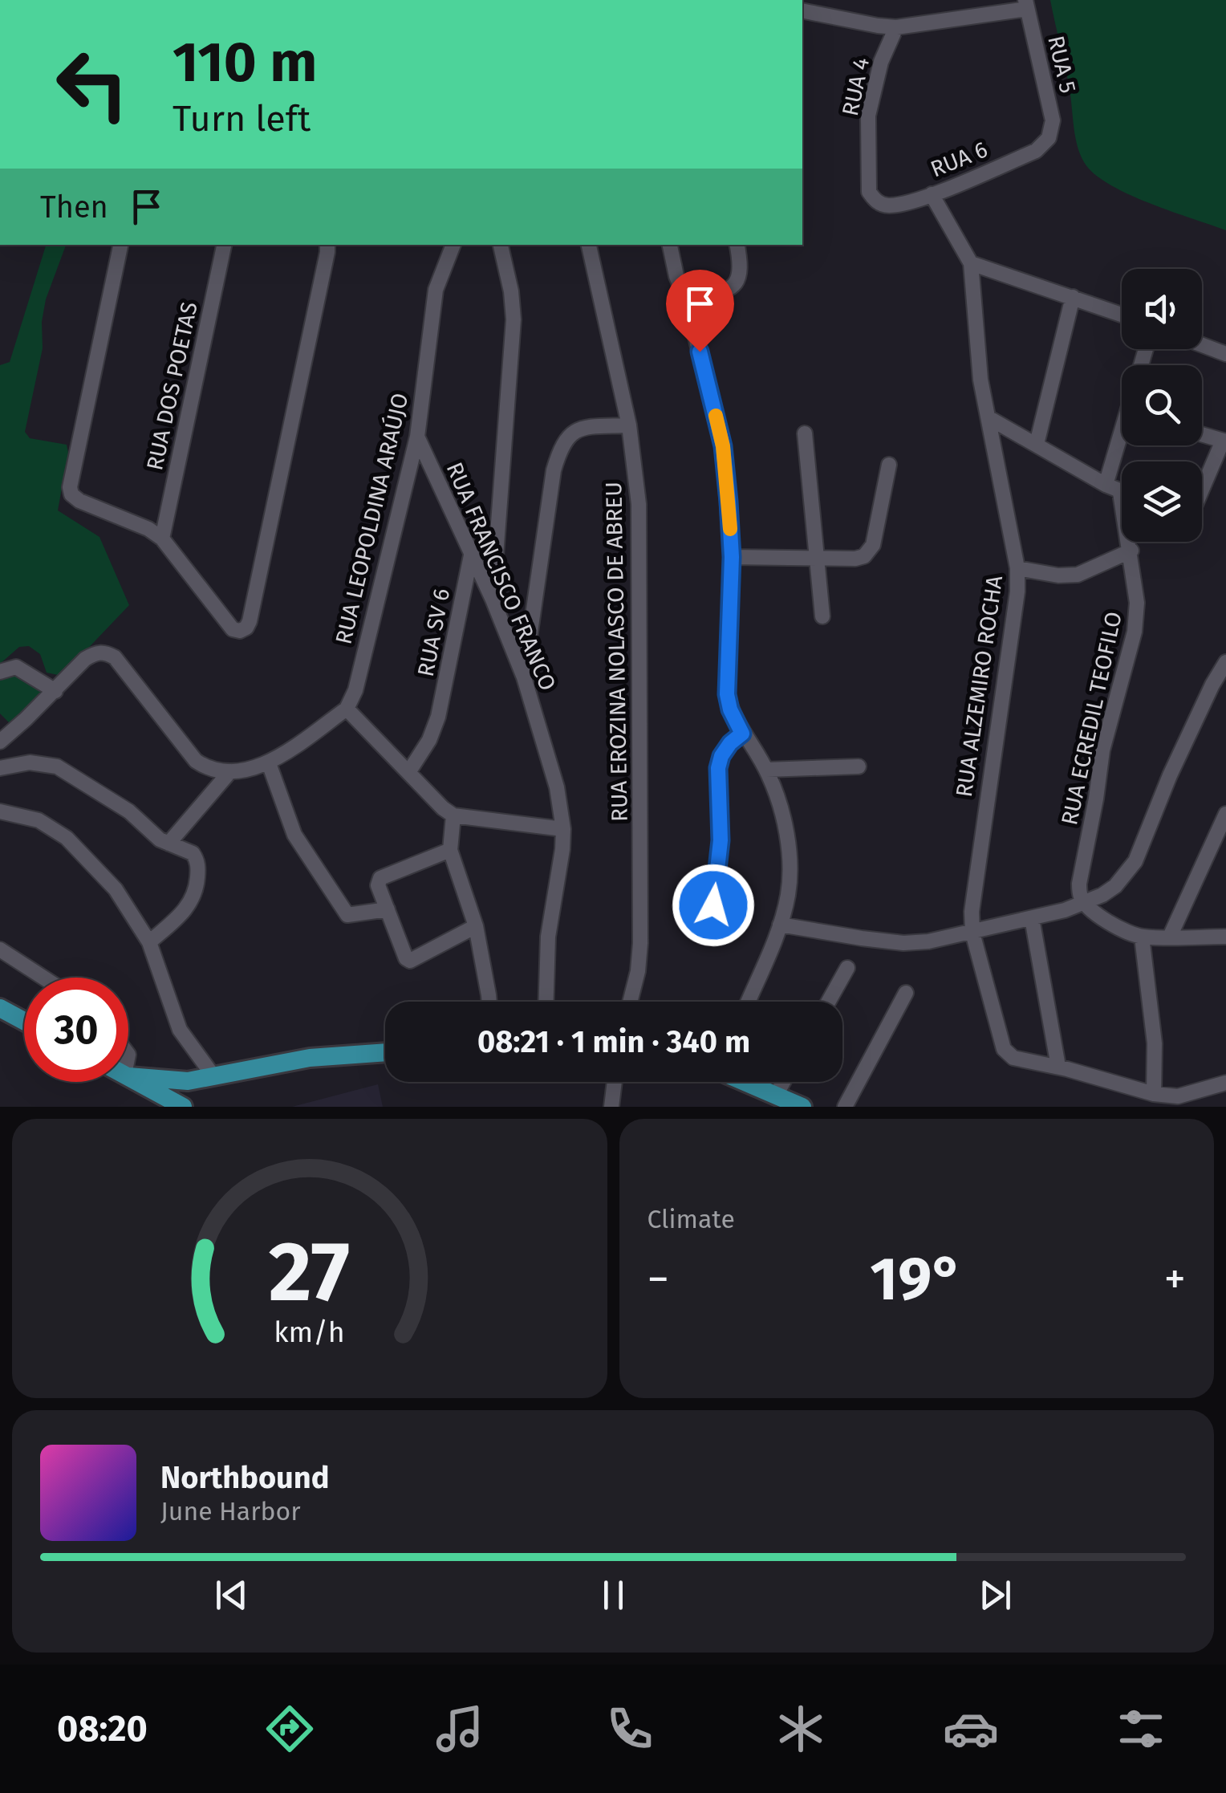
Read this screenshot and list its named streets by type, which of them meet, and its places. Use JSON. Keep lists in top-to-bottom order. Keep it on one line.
{"streets":{"street":["RUA 5","RUA 4","RUA 6","RUA DOS POETAS","RUA LEOPOLDINA ARAÚJO","RUA FRANCISCO FRANCO","RUA SV 6","RUA EROZINA NOLASCO DE ABREU","RUA ALZEMIRO ROCHA","RUA ECREDIL TEOFILO"]},"crossings":[["RUA 5","RUA 6"],["RUA 4","RUA 6"],["RUA 6","RUA ALZEMIRO ROCHA"],["RUA LEOPOLDINA ARAÚJO","RUA FRANCISCO FRANCO"],["RUA FRANCISCO FRANCO","RUA SV 6"]],"page":{"turn":["110 m","Turn left"],"then":"Then","limit":"30","trip":"08:21 · 1 min · 340 m","tile":"Climate","heat":["−","19°","+"],"song":["Northbound","June Harbor"],"tabs":"08:20","gauge":["27","km/h"]}}
